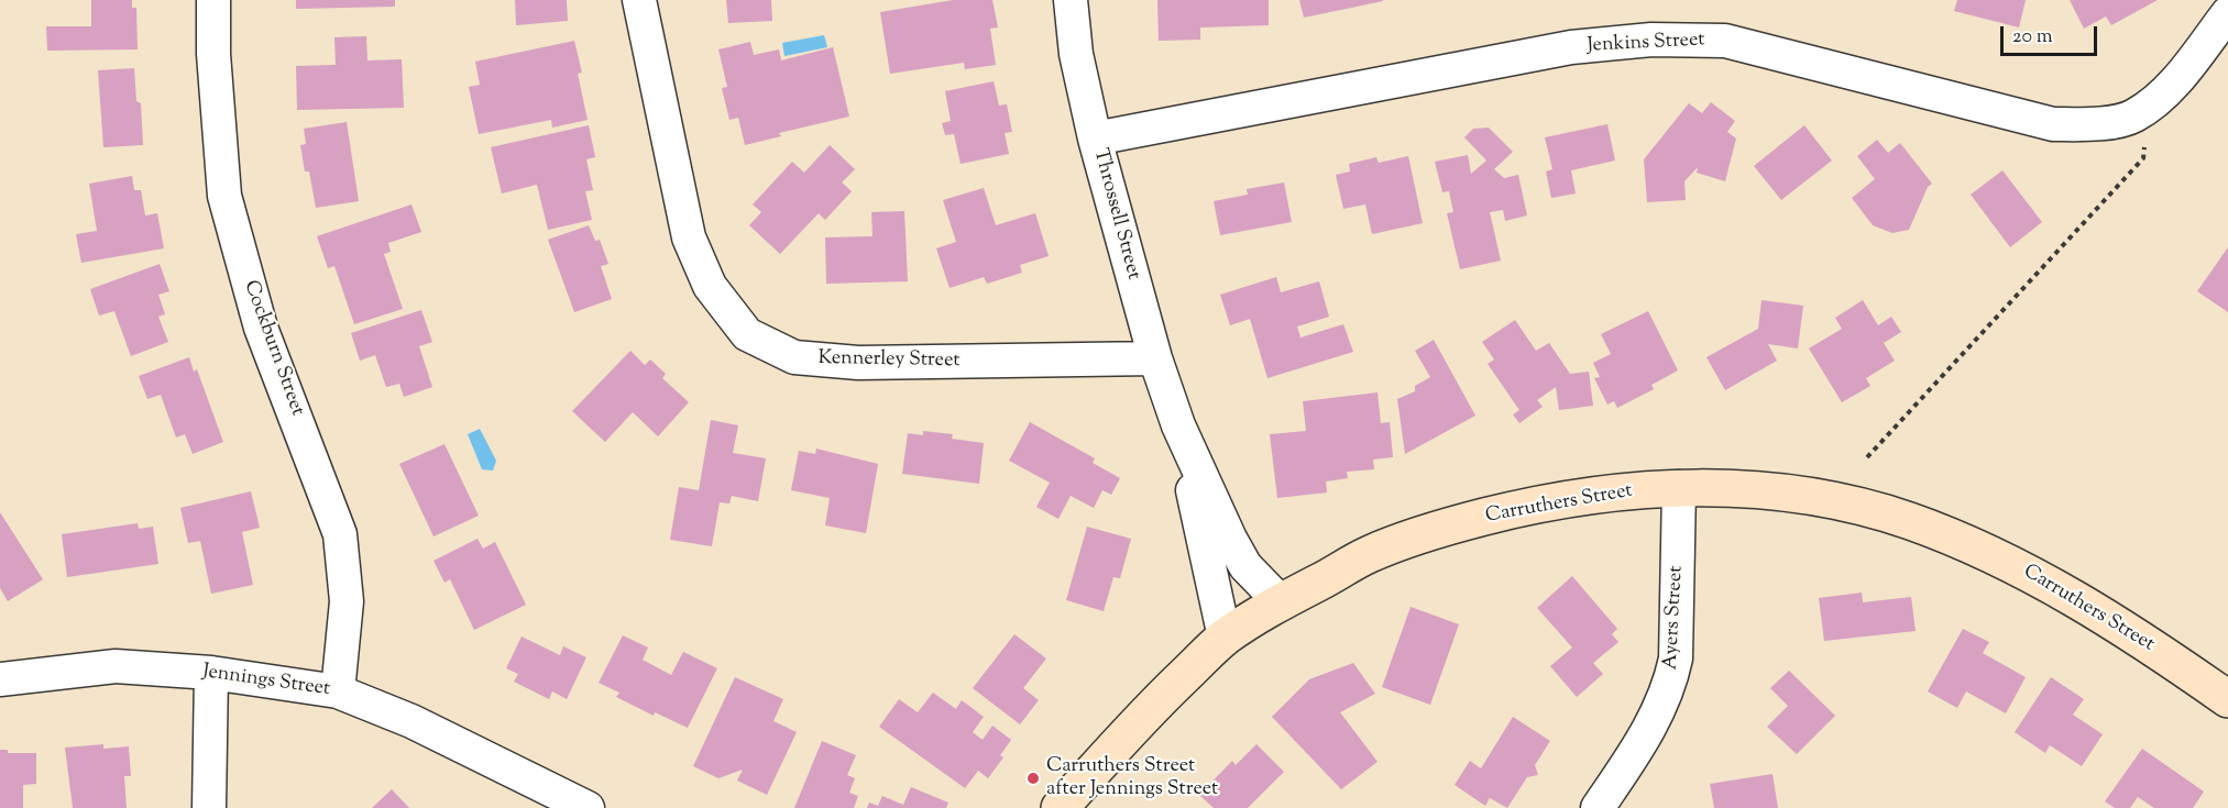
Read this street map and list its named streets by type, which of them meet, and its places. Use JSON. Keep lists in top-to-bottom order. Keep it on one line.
{"streets":{"main road":["Carruthers Street"],"street":["Jenkins Street","Throssell Street","Cockburn Street","Kennerley Street","Ayers Street","Jennings Street"]},"crossings":[["Jenkins Street","Throssell Street"],["Throssell Street","Kennerley Street"],["Throssell Street","Carruthers Street"],["Cockburn Street","Jennings Street"],["Carruthers Street","Ayers Street"]],"places":["Carruthers Street after Jennings Street"],"scale_bar":"20 m"}
